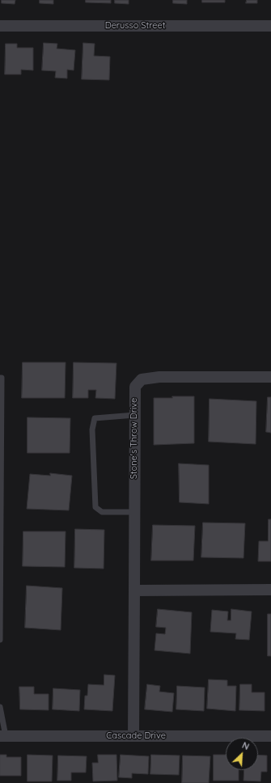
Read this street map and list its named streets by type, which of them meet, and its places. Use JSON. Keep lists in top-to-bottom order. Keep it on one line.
{"streets":{"street":["Derusso Street","Stone's Throw Drive","Cascade Drive"]},"crossings":[["Stone's Throw Drive","Cascade Drive"]],"north":"top right"}
